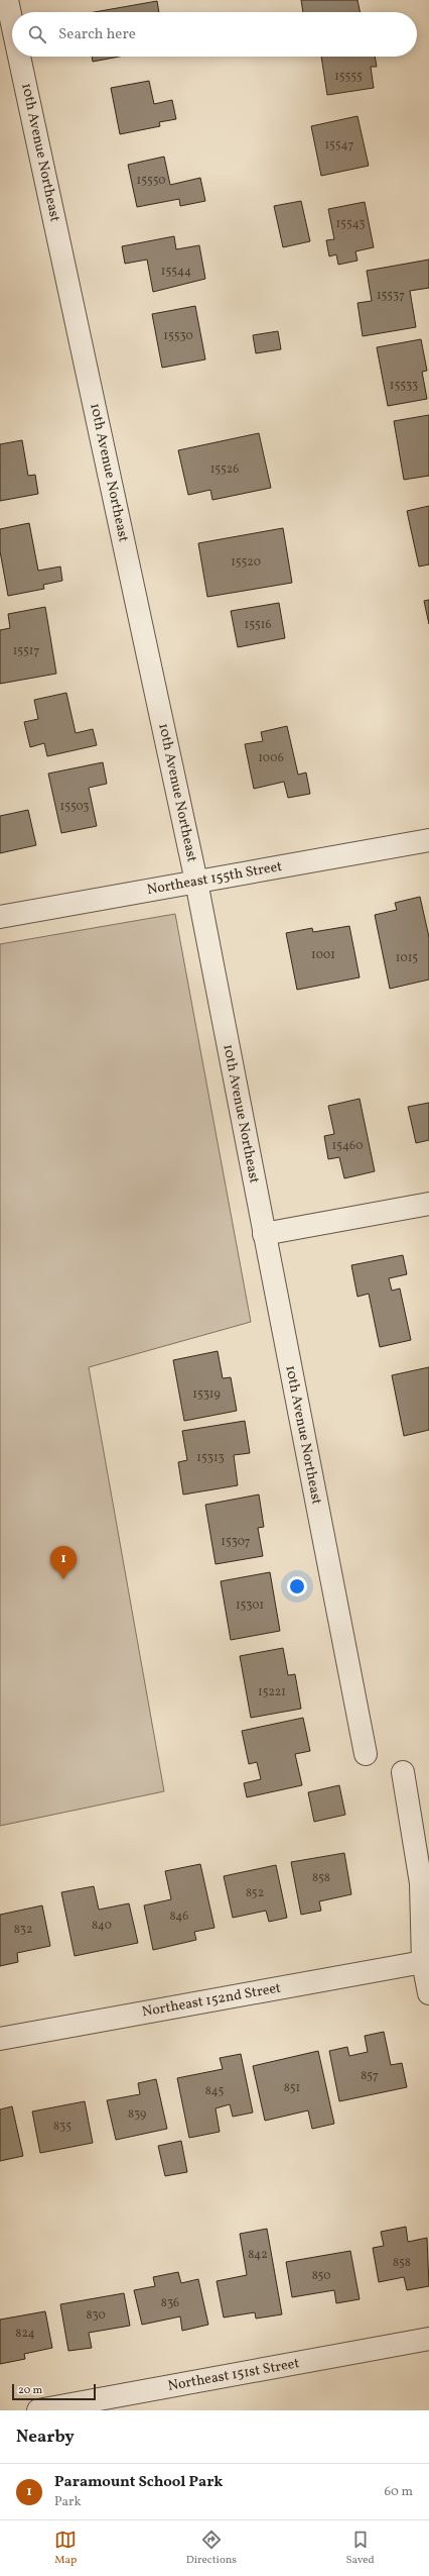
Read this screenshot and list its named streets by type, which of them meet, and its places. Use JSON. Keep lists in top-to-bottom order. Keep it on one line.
{"streets":{"street":["10th Avenue Northeast","Northeast 155th Street","Northeast 152nd Street","Northeast 151st Street"]},"crossings":[["10th Avenue Northeast","Northeast 155th Street"]],"house_numbers":["15555","15547","15550","15543","15544","15537","15530","15533","15526","15520","15516","15517","1006","15503","1001","1015","15460","15319","15313","15307","15301","15221","858","852","846","840","832","857","851","845","839","835","842","858","850","836","830","824"],"scale_bar":"20 m","page":{"search":"Search here","pins":"1","scale":"20 m","heading":"Nearby","list":[{"mark":"1","name":"Paramount School Park","note":"Park","value":"60 m"}],"nav":["Map","Directions","Saved"]}}
